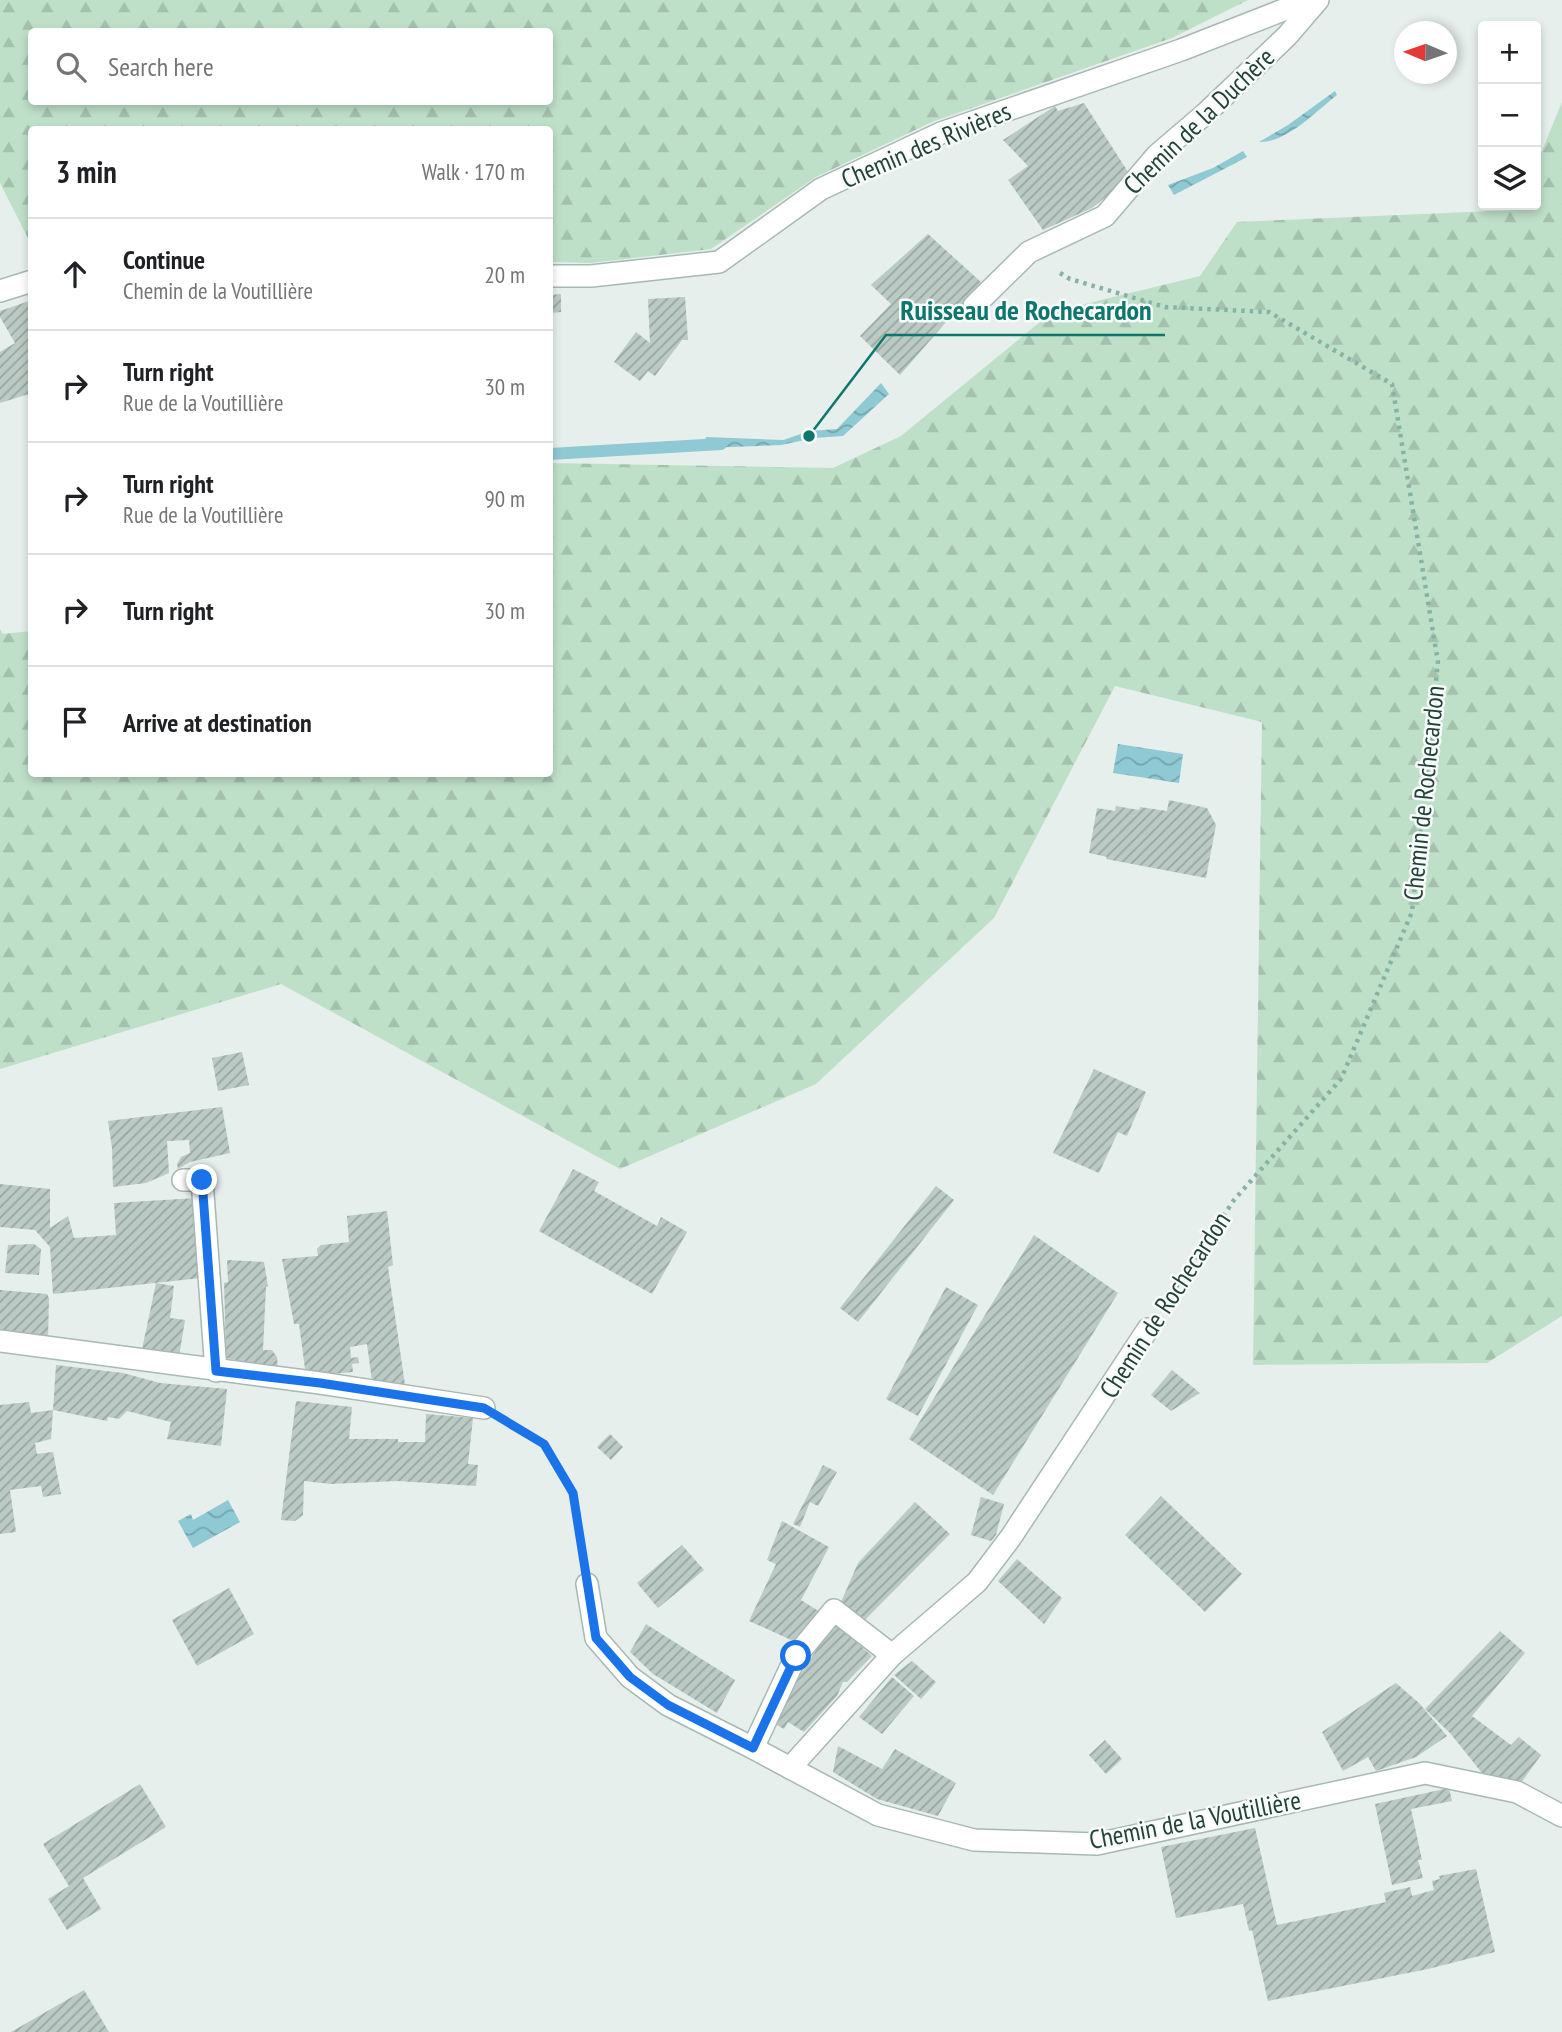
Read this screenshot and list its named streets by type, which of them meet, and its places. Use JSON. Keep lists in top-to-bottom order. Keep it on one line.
{"streets":{"street":["Chemin de la Duchère","Chemin des Rivières","Chemin de Rochecardon","Chemin de la Voutillière"]},"crossings":[["Chemin de la Duchère","Chemin de Rochecardon"],["Chemin de Rochecardon","Chemin de la Voutillière"]],"places":["Ruisseau de Rochecardon"],"north":"left","page":{"map_buttons":["+","−"],"search":"Search here","heading":["3 min","Walk · 170 m"],"list":[["Continue","Chemin de la Voutillière","20 m"],["Turn right","Rue de la Voutillière","30 m"],["Turn right","Rue de la Voutillière","90 m"],["Turn right","30 m"],"Arrive at destination"]}}
